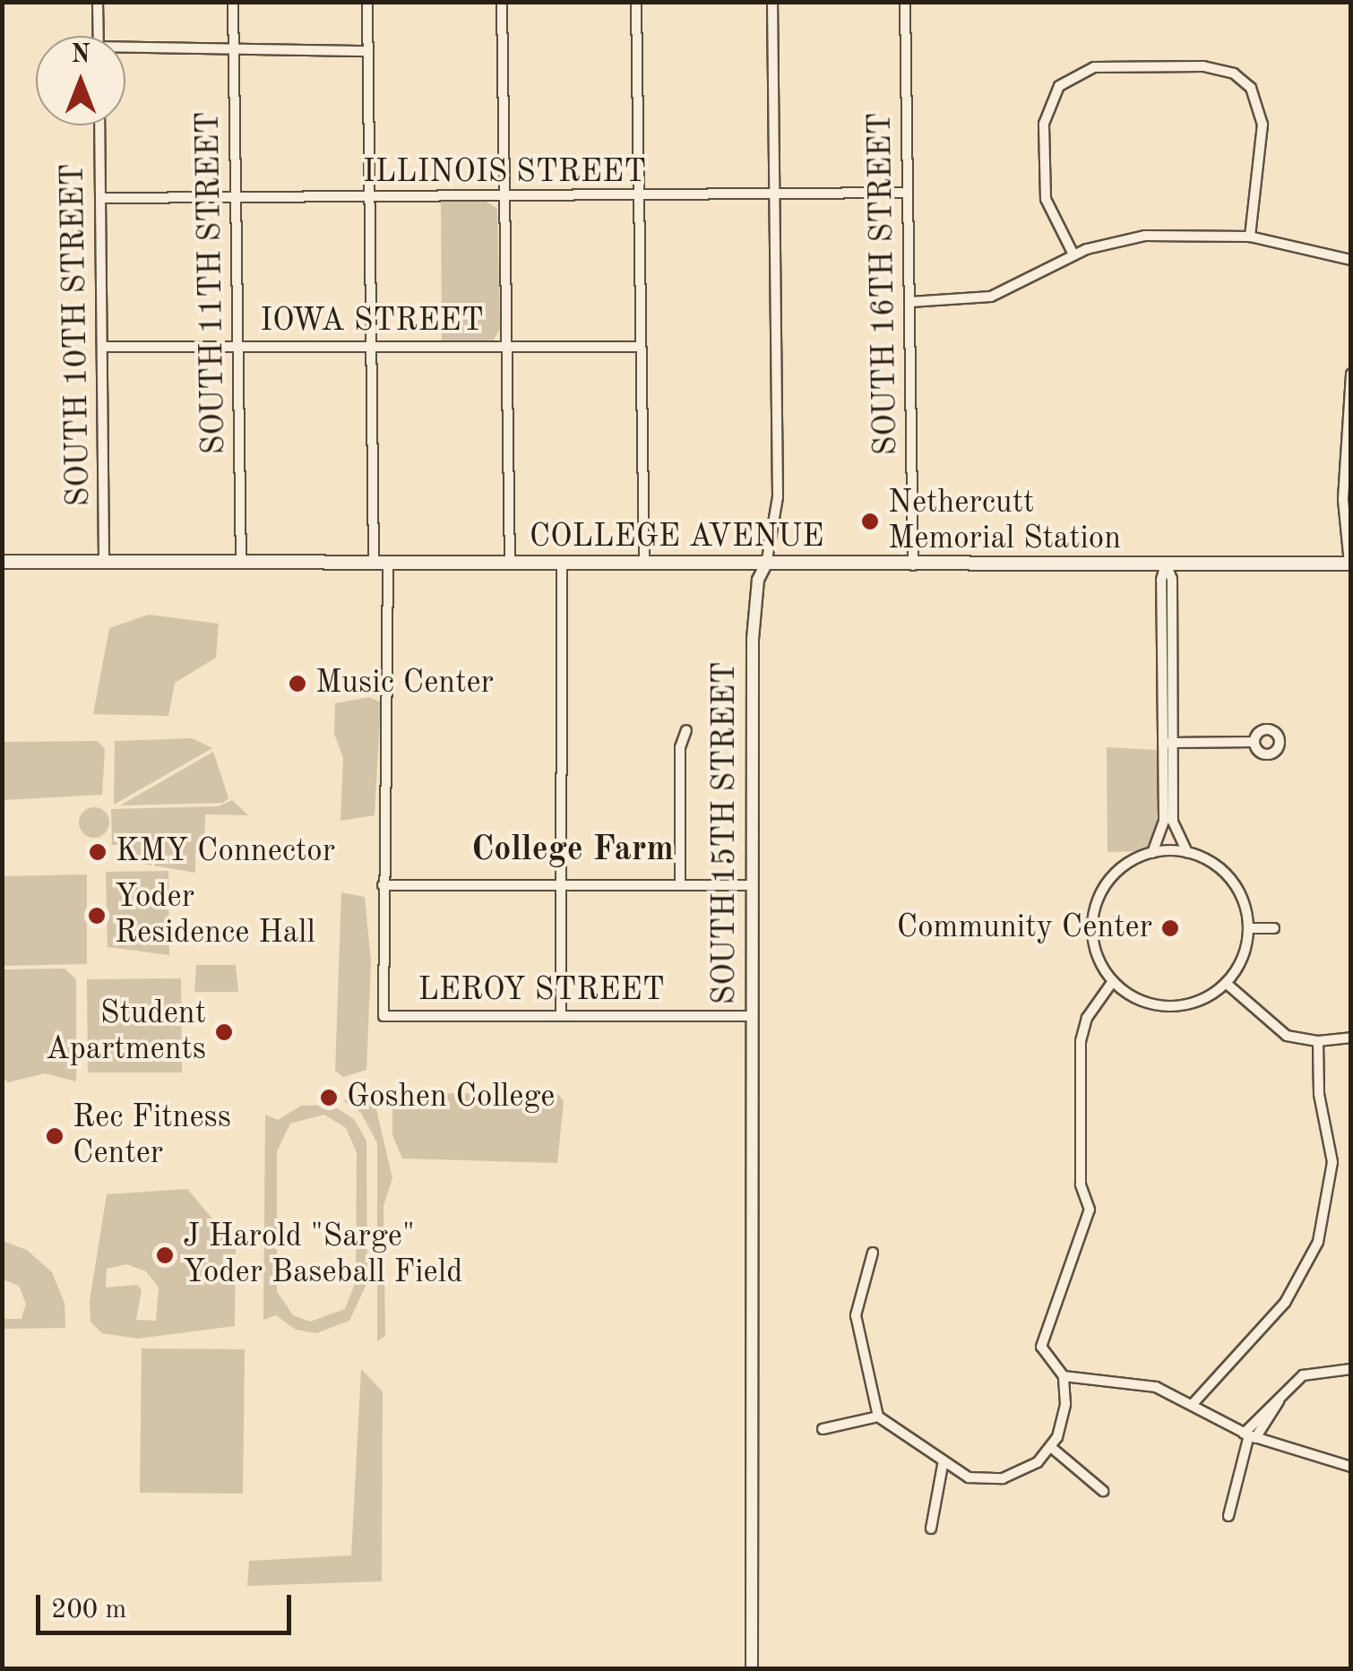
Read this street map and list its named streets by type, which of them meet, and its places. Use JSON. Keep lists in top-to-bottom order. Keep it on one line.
{"streets":{"main road":["COLLEGE AVENUE"],"street":["ILLINOIS STREET","SOUTH 11TH STREET","SOUTH 16TH STREET","IOWA STREET","SOUTH 10TH STREET","SOUTH 15TH STREET","LEROY STREET"]},"crossings":[["ILLINOIS STREET","SOUTH 11TH STREET"],["ILLINOIS STREET","SOUTH 16TH STREET"],["ILLINOIS STREET","SOUTH 10TH STREET"],["ILLINOIS STREET","SOUTH 15TH STREET"],["SOUTH 11TH STREET","IOWA STREET"],["SOUTH 11TH STREET","COLLEGE AVENUE"],["SOUTH 16TH STREET","COLLEGE AVENUE"],["IOWA STREET","SOUTH 10TH STREET"],["SOUTH 10TH STREET","COLLEGE AVENUE"],["COLLEGE AVENUE","SOUTH 15TH STREET"],["SOUTH 15TH STREET","LEROY STREET"]],"districts":["College Farm"],"places":["Nethercutt Memorial Station","Music Center","KMY Connector","Yoder Residence Hall","Community Center","Student Apartments","Goshen College","Rec Fitness Center","J Harold \"Sarge\" Yoder Baseball Field"],"scale_bar":"200 m","north":"top"}
